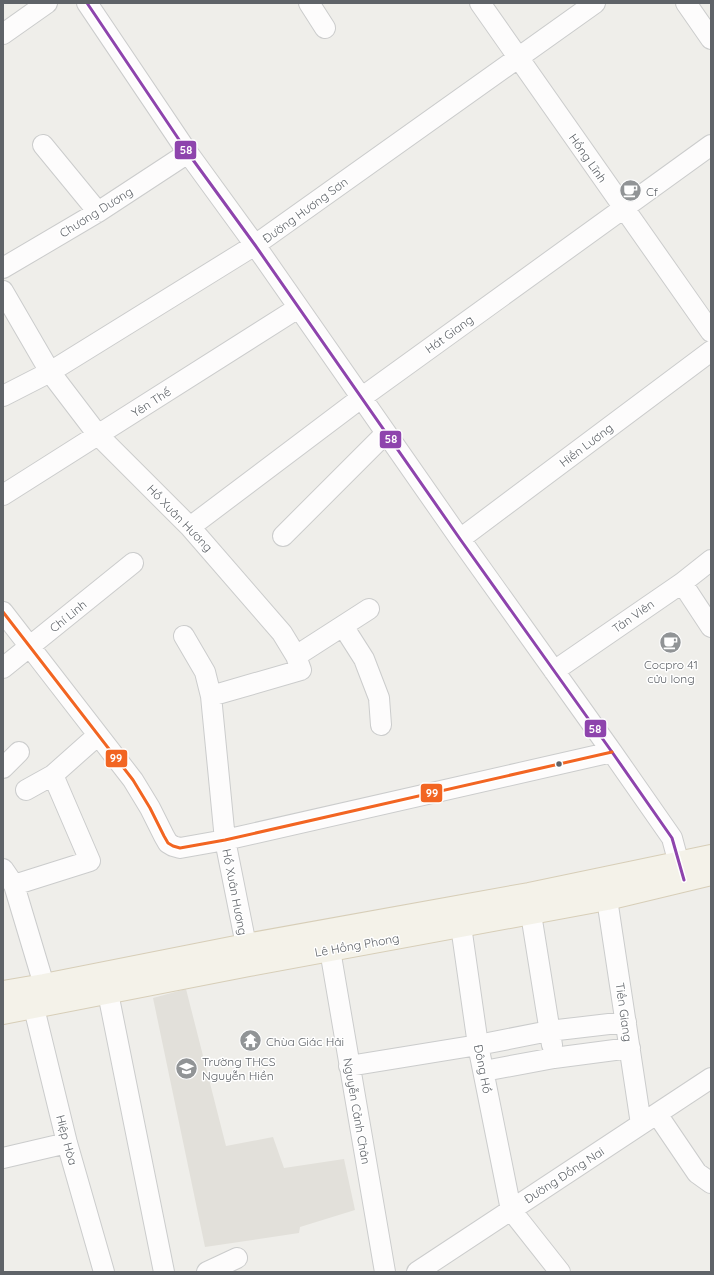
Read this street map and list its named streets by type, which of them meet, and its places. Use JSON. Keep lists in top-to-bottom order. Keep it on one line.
{"streets":{"main road":["Lê Hồng Phong"],"street":["Hồng Lĩnh","Đường Hương Sơn","Chương Dương","Hát Giang","Yên Thế","Hiền Lương","Hồ Xuân Hương","Chí Linh","Tản Viên","Tiền Giang","Đông Hồ","Nguyễn Cảnh Chân","Hiệp Hòa","Đường Đồng Nai"]},"crossings":[["Hồng Lĩnh","Đường Hương Sơn"],["Hồng Lĩnh","Hát Giang"],["Đường Hương Sơn","Hồ Xuân Hương"],["Hát Giang","Hồ Xuân Hương"],["Yên Thế","Hồ Xuân Hương"],["Hồ Xuân Hương","Lê Hồng Phong"],["Lê Hồng Phong","Tiền Giang"],["Lê Hồng Phong","Đông Hồ"],["Lê Hồng Phong","Nguyễn Cảnh Chân"],["Lê Hồng Phong","Hiệp Hòa"],["Tiền Giang","Đường Đồng Nai"],["Đông Hồ","Đường Đồng Nai"]],"places":{"cafe":["Cf","Cocpro 41 cửu long"],"temple":["Chùa Giác Hải"],"school or university":["Trường THCS Nguyễn Hiền"]},"lines":["transit line 58","transit line 99"]}
